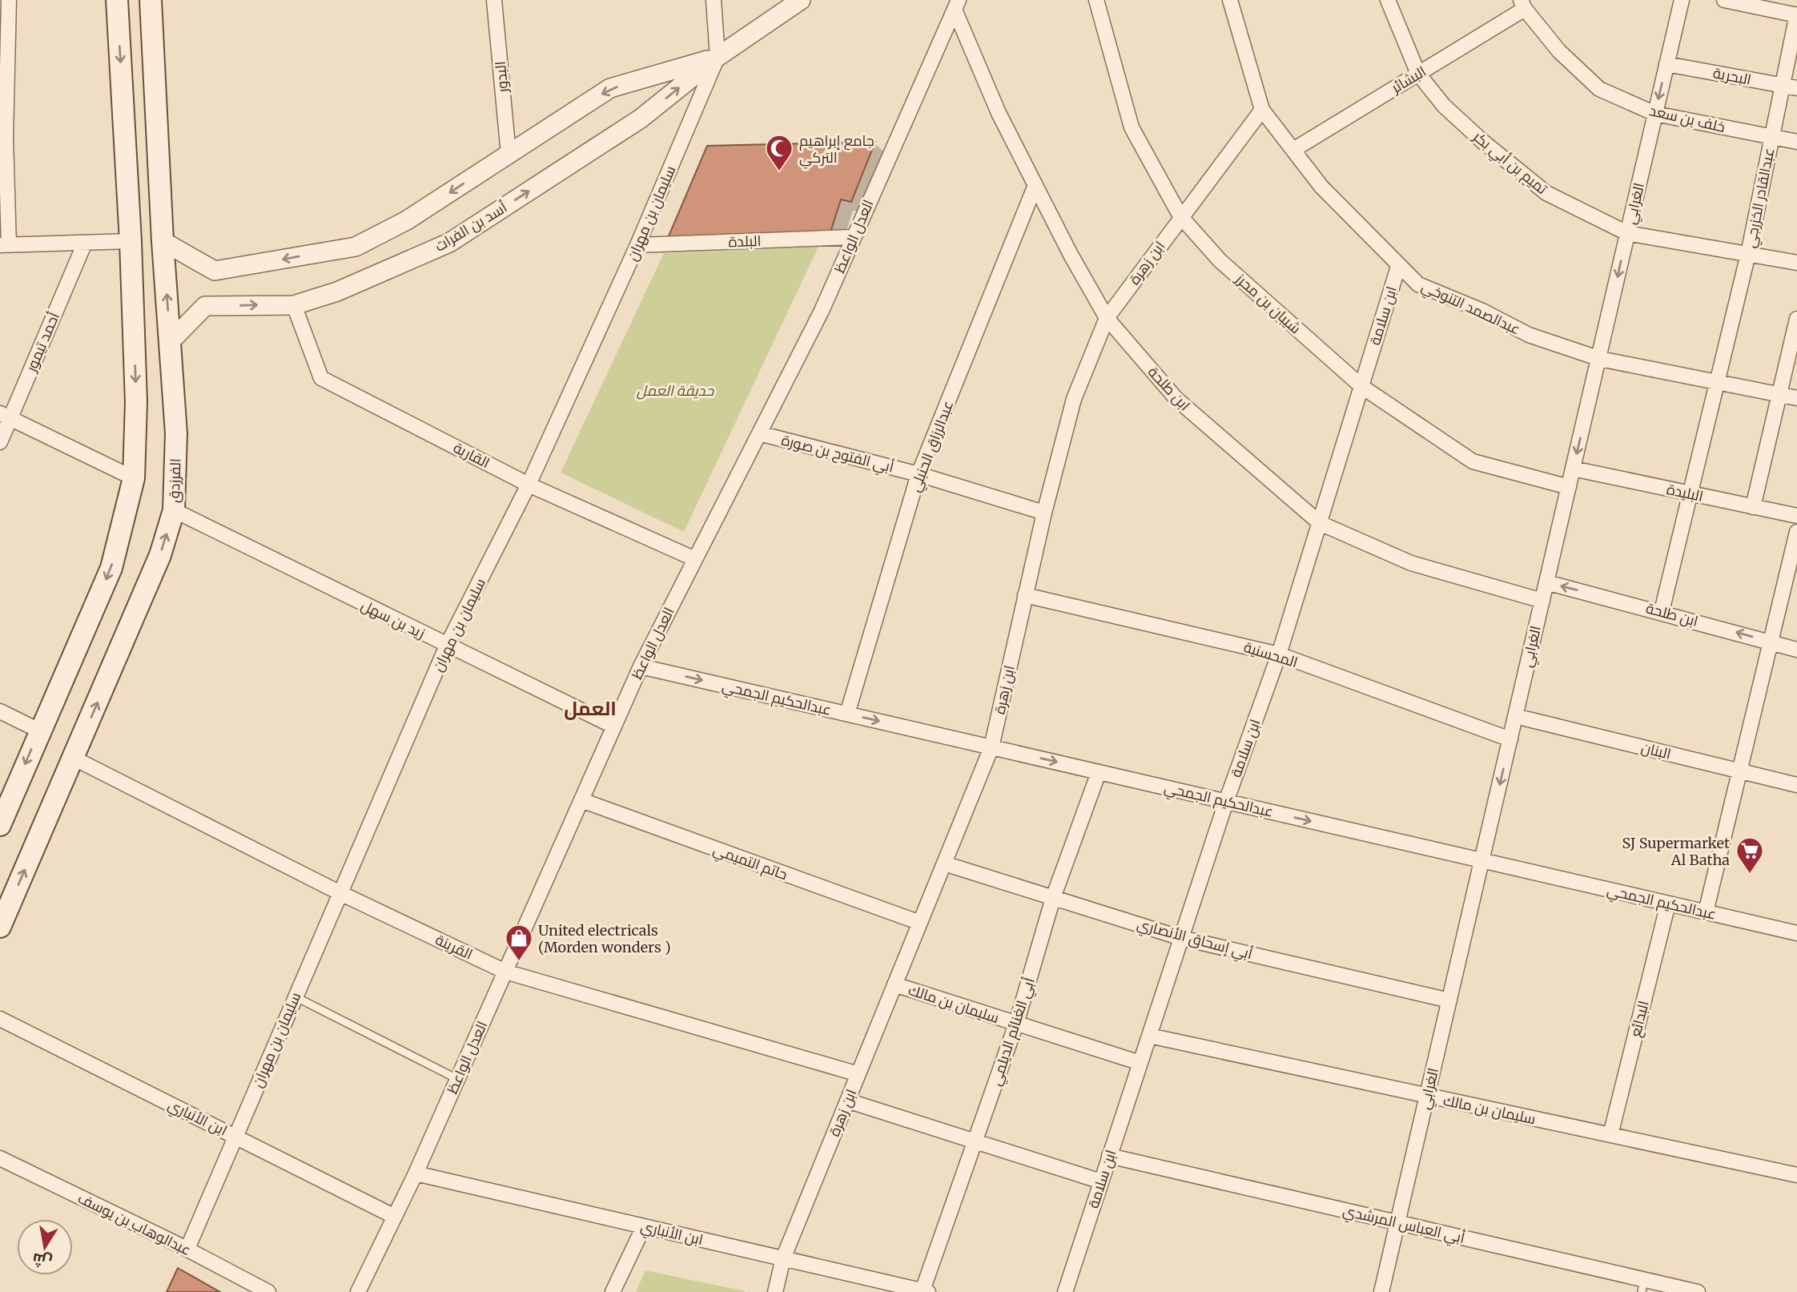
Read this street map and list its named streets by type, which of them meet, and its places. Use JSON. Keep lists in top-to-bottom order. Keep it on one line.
{"streets":{"main road":["الفرزدق"],"street":["البحرية","البدور","البشائر","خلف بن سعد","تميم بن أبي بكر","عبدالقادر الخزرجي","الغرابي","سليمان بن مهران","أسد بن الفرات","العدل الواعظ","البلدة","ابن زهرة","شيبان بن محرز","عبدالصمد التنوخي","ابن سلامة","أحمد تيمور","ابن طلحة","عبدالرزاق الحنبلي","أبي الفتوح بن صورة","القارية","البليدة","زيد بن سهل","المحسنية","عبدالحكيم الجمحي","البنان","حاتم التميمي","أبي إسحاق الأنصاري","القرينة","سليمان بن مالك","البدائع","أبي الغنائم الديلمي","ابن الأنباري","عبدالوهاب بن يوسف","أبي العباس المرشدي"]},"crossings":[["البحرية","عبدالقادر الخزرجي"],["البحرية","الغرابي"],["البدور","أسد بن الفرات"],["البشائر","خلف بن سعد"],["البشائر","تميم بن أبي بكر"],["البشائر","عبدالصمد التنوخي"],["خلف بن سعد","عبدالقادر الخزرجي"],["خلف بن سعد","الغرابي"],["تميم بن أبي بكر","عبدالقادر الخزرجي"],["تميم بن أبي بكر","الغرابي"],["عبدالقادر الخزرجي","عبدالصمد التنوخي"],["عبدالقادر الخزرجي","ابن طلحة"],["عبدالقادر الخزرجي","البليدة"],["الغرابي","شيبان بن محرز"],["الغرابي","عبدالصمد التنوخي"],["الغرابي","ابن طلحة"],["الغرابي","البليدة"],["الغرابي","المحسنية"],["الغرابي","عبدالحكيم الجمحي"],["الغرابي","البنان"],["الغرابي","أبي إسحاق الأنصاري"],["الغرابي","سليمان بن مالك"],["الغرابي","أبي العباس المرشدي"],["سليمان بن مهران","أسد بن الفرات"],["سليمان بن مهران","البلدة"],["سليمان بن مهران","القارية"],["سليمان بن مهران","زيد بن سهل"],["سليمان بن مهران","القرينة"],["سليمان بن مهران","ابن الأنباري"],["سليمان بن مهران","عبدالوهاب بن يوسف"],["أسد بن الفرات","القارية"],["أسد بن الفرات","الفرزدق"],["العدل الواعظ","البلدة"],["العدل الواعظ","ابن طلحة"],["العدل الواعظ","أبي الفتوح بن صورة"],["العدل الواعظ","القارية"],["العدل الواعظ","زيد بن سهل"],["العدل الواعظ","عبدالحكيم الجمحي"],["العدل الواعظ","حاتم التميمي"],["العدل الواعظ","القرينة"],["العدل الواعظ","ابن الأنباري"],["ابن زهرة","شيبان بن محرز"],["ابن زهرة","عبدالصمد التنوخي"],["ابن زهرة","ابن طلحة"],["ابن زهرة","أبي الفتوح بن صورة"],["ابن زهرة","المحسنية"],["ابن زهرة","عبدالحكيم الجمحي"],["ابن زهرة","حاتم التميمي"],["ابن زهرة","أبي إسحاق الأنصاري"],["ابن زهرة","القرينة"],["ابن زهرة","سليمان بن مالك"],["ابن زهرة","ابن الأنباري"],["شيبان بن محرز","ابن سلامة"],["عبدالصمد التنوخي","ابن سلامة"],["ابن سلامة","ابن طلحة"],["ابن سلامة","المحسنية"],["ابن سلامة","عبدالحكيم الجمحي"],["ابن سلامة","أبي إسحاق الأنصاري"],["ابن سلامة","سليمان بن مالك"],["ابن سلامة","أبي العباس المرشدي"],["ابن طلحة","عبدالرزاق الحنبلي"],["عبدالرزاق الحنبلي","أبي الفتوح بن صورة"],["عبدالرزاق الحنبلي","عبدالحكيم الجمحي"],["الفرزدق","زيد بن سهل"],["الفرزدق","القرينة"],["عبدالحكيم الجمحي","البدائع"],["عبدالحكيم الجمحي","أبي الغنائم الديلمي"],["أبي إسحاق الأنصاري","أبي الغنائم الديلمي"],["سليمان بن مالك","البدائع"],["سليمان بن مالك","أبي الغنائم الديلمي"],["أبي الغنائم الديلمي","ابن الأنباري"]],"one_way":["عبدالحكيم الجمحي"],"districts":["العمل"],"parks":["حديقة العمل"],"places":{"mosque":["جامع إبراهيم التركي"],"supermarket":["SJ Supermarket Al Batha"],"shop":["United electricals (Morden wonders )"]},"north":"bottom"}
